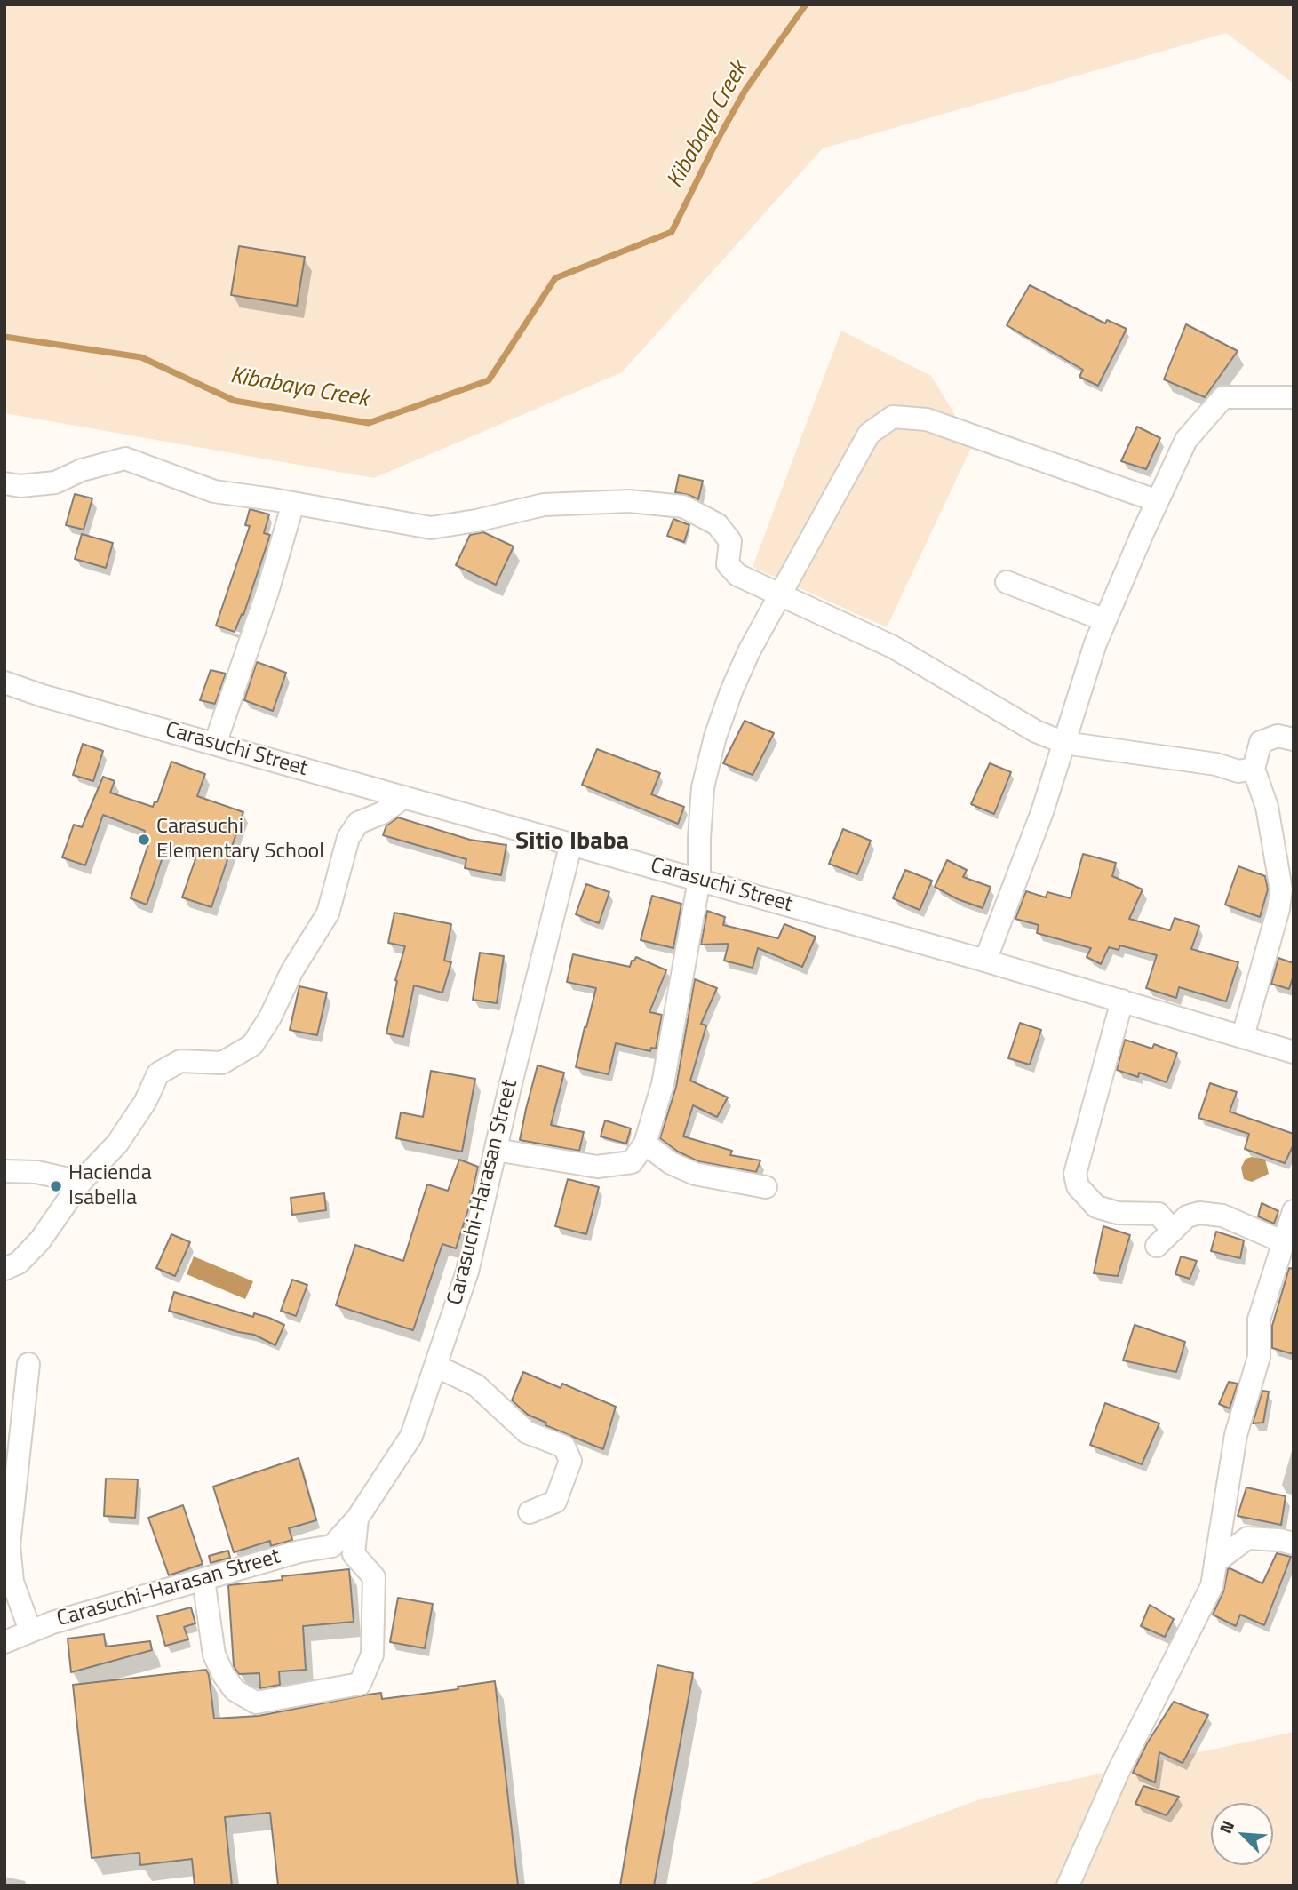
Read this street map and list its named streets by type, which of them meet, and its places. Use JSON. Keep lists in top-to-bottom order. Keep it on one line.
{"streets":{"street":["Carasuchi Street","Carasuchi-Harasan Street"]},"crossings":[["Carasuchi Street","Carasuchi-Harasan Street"]],"districts":["Sitio Ibaba"],"water":["Kibabaya Creek"],"places":["Carasuchi Elementary School","Hacienda Isabella"],"north":"top left"}
